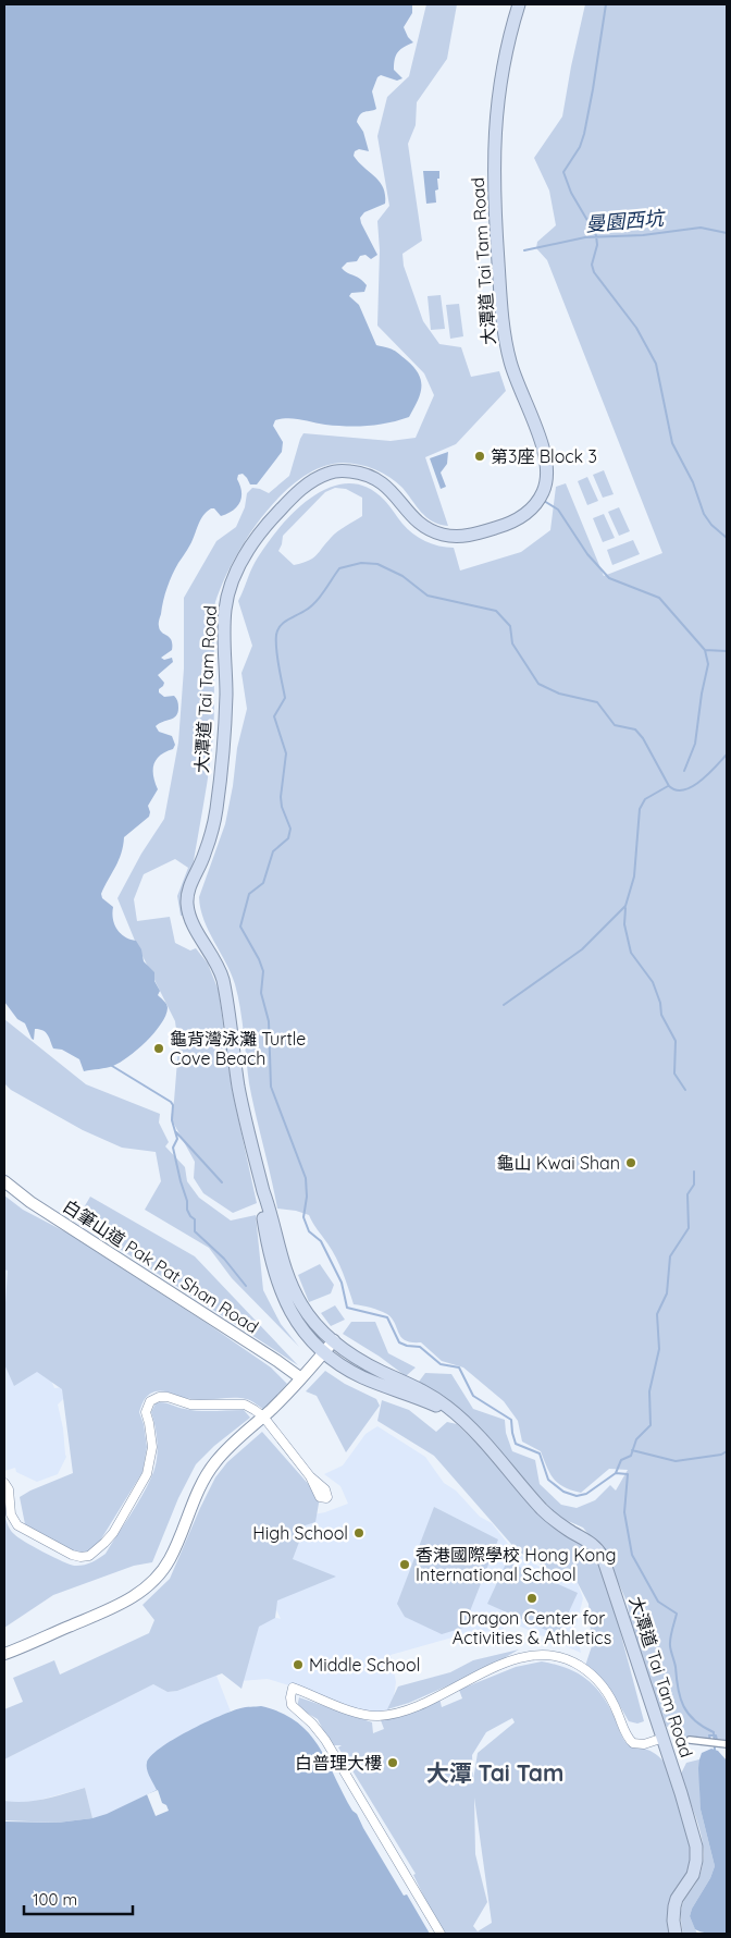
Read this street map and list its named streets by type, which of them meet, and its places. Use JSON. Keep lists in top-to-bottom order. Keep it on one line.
{"streets":{"main road":["大潭道 Tai Tam Road"],"street":["白筆山道 Pak Pat Shan Road"]},"districts":["大潭 Tai Tam"],"water":["曼園西坑"],"places":["第3座 Block 3","龜背灣泳灘 Turtle Cove Beach","龜山 Kwai Shan","High School","香港國際學校 Hong Kong International School","Dragon Center for Activities & Athletics","Middle School","白普理大樓"],"scale_bar":"100 m"}
